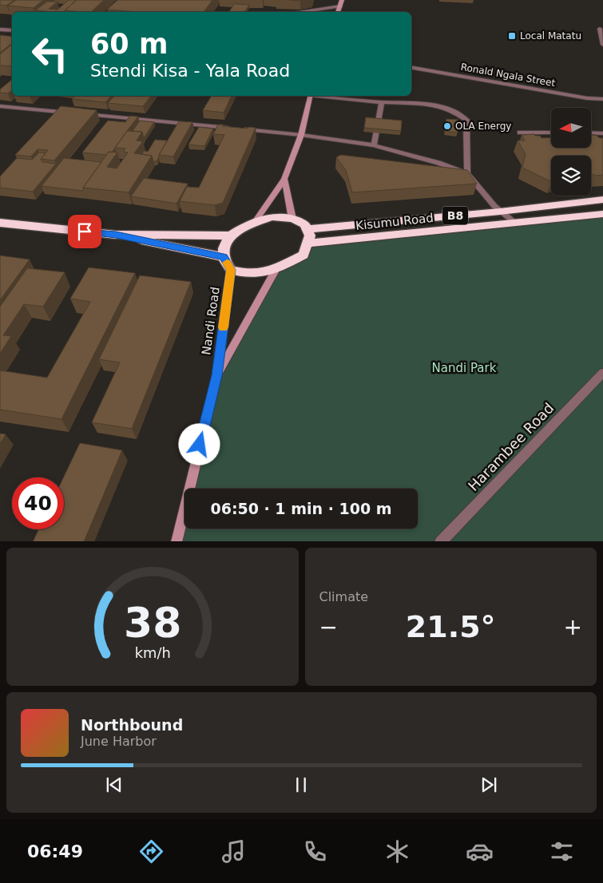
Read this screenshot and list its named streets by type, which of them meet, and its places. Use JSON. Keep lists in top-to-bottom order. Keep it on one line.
{"streets":{"highway":["B8","Kisumu Road"],"street":["Ronald Ngala Street","Nandi Road","Harambee Road"]},"crossings":[["B8","Kisumu Road"],["B8","Nandi Road"],["Kisumu Road","Nandi Road"]],"parks":["Nandi Park"],"places":{"transit":["Local Matatu"],"other":["OLA Energy"]},"north":"left","page":{"turn":["60 m","Stendi Kisa - Yala Road"],"limit":"40","trip":"06:50 · 1 min · 100 m","tile":"Climate","heat":["−","21.5°","+"],"song":["Northbound","June Harbor"],"tabs":"06:49","gauge":["38","km/h"]}}
